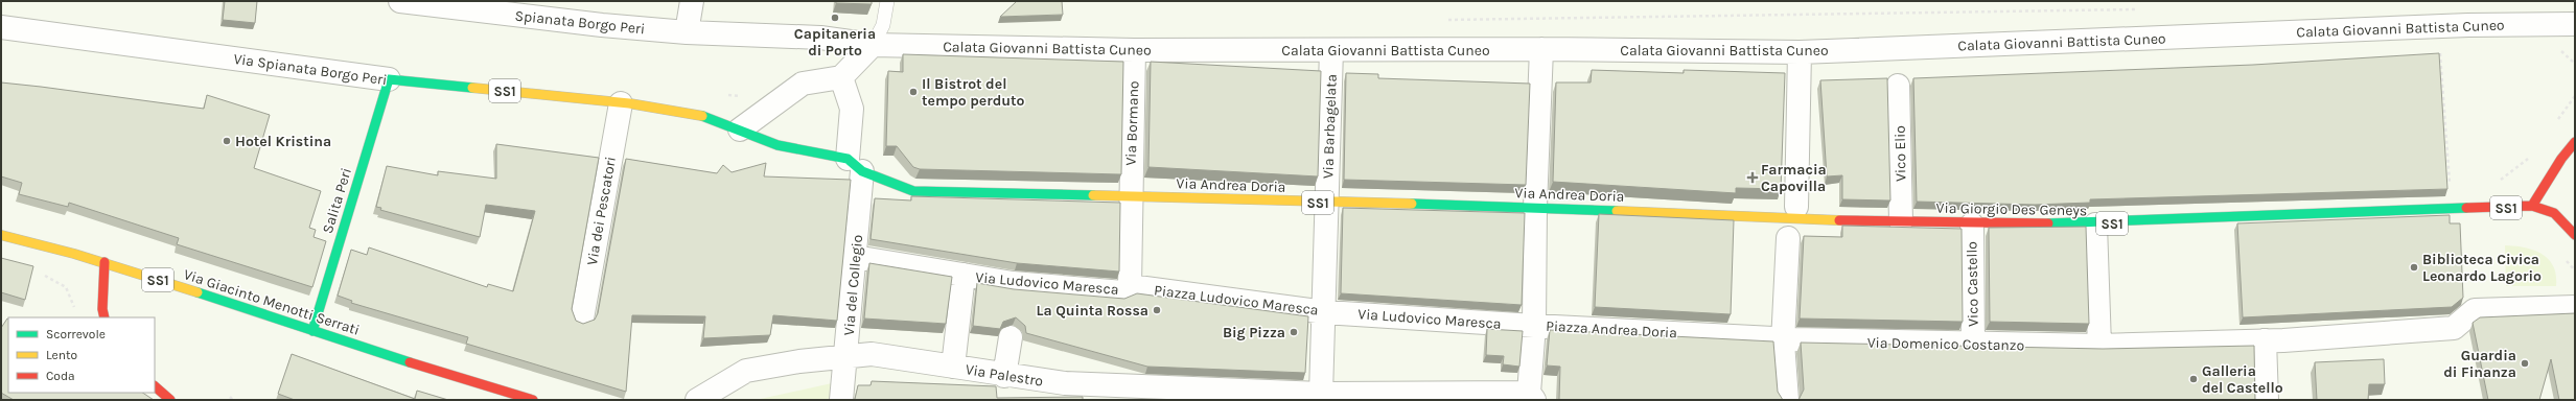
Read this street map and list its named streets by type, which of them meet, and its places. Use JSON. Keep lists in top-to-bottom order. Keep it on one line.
{"streets":{"main road":["Via Spianata Borgo Peri","SS1","Via Andrea Doria","Salita Peri","Via Giorgio Des Geneys","Via Giacinto Menotti Serrati"],"street":["Spianata Borgo Peri","Calata Giovanni Battista Cuneo","Via Bormano","Via Barbagelata","Vico Elio","Via dei Pescatori","Via Ludovico Maresca","Vico Castello","Via del Collegio","Piazza Ludovico Maresca","Piazza Andrea Doria","Via Domenico Costanzo","Via Palestro"]},"crossings":[["Spianata Borgo Peri","Calata Giovanni Battista Cuneo"],["Calata Giovanni Battista Cuneo","Via Bormano"],["Calata Giovanni Battista Cuneo","Via Barbagelata"],["Calata Giovanni Battista Cuneo","Piazza Andrea Doria"],["Via Spianata Borgo Peri","SS1"],["Via Spianata Borgo Peri","Salita Peri"],["Via Spianata Borgo Peri","Via dei Pescatori"],["SS1","Via Andrea Doria"],["SS1","Via Giorgio Des Geneys"],["SS1","Via dei Pescatori"],["SS1","Via del Collegio"],["Via Bormano","Via Andrea Doria"],["Via Barbagelata","Via Andrea Doria"],["Via Barbagelata","Piazza Ludovico Maresca"],["Vico Elio","Via Giorgio Des Geneys"],["Via Andrea Doria","Via Giorgio Des Geneys"],["Via Andrea Doria","Via del Collegio"],["Via Andrea Doria","Piazza Ludovico Maresca"],["Via Andrea Doria","Piazza Andrea Doria"],["Salita Peri","Via Giacinto Menotti Serrati"],["Via Giorgio Des Geneys","Vico Castello"],["Via Ludovico Maresca","Via del Collegio"],["Via Ludovico Maresca","Piazza Ludovico Maresca"],["Via Ludovico Maresca","Piazza Andrea Doria"],["Via Ludovico Maresca","Via Palestro"],["Vico Castello","Via Domenico Costanzo"],["Via del Collegio","Via Palestro"],["Piazza Andrea Doria","Via Domenico Costanzo"]],"places":{"other":["Capitaneria di Porto","Il Bistrot del tempo perduto","Hotel Kristina","Biblioteca Civica Leonardo Lagorio","La Quinta Rossa","Big Pizza","Guardia di Finanza","Galleria del Castello"],"health":["Farmacia Capovilla"]},"legend":["Scorrevole","Lento","Coda"]}
